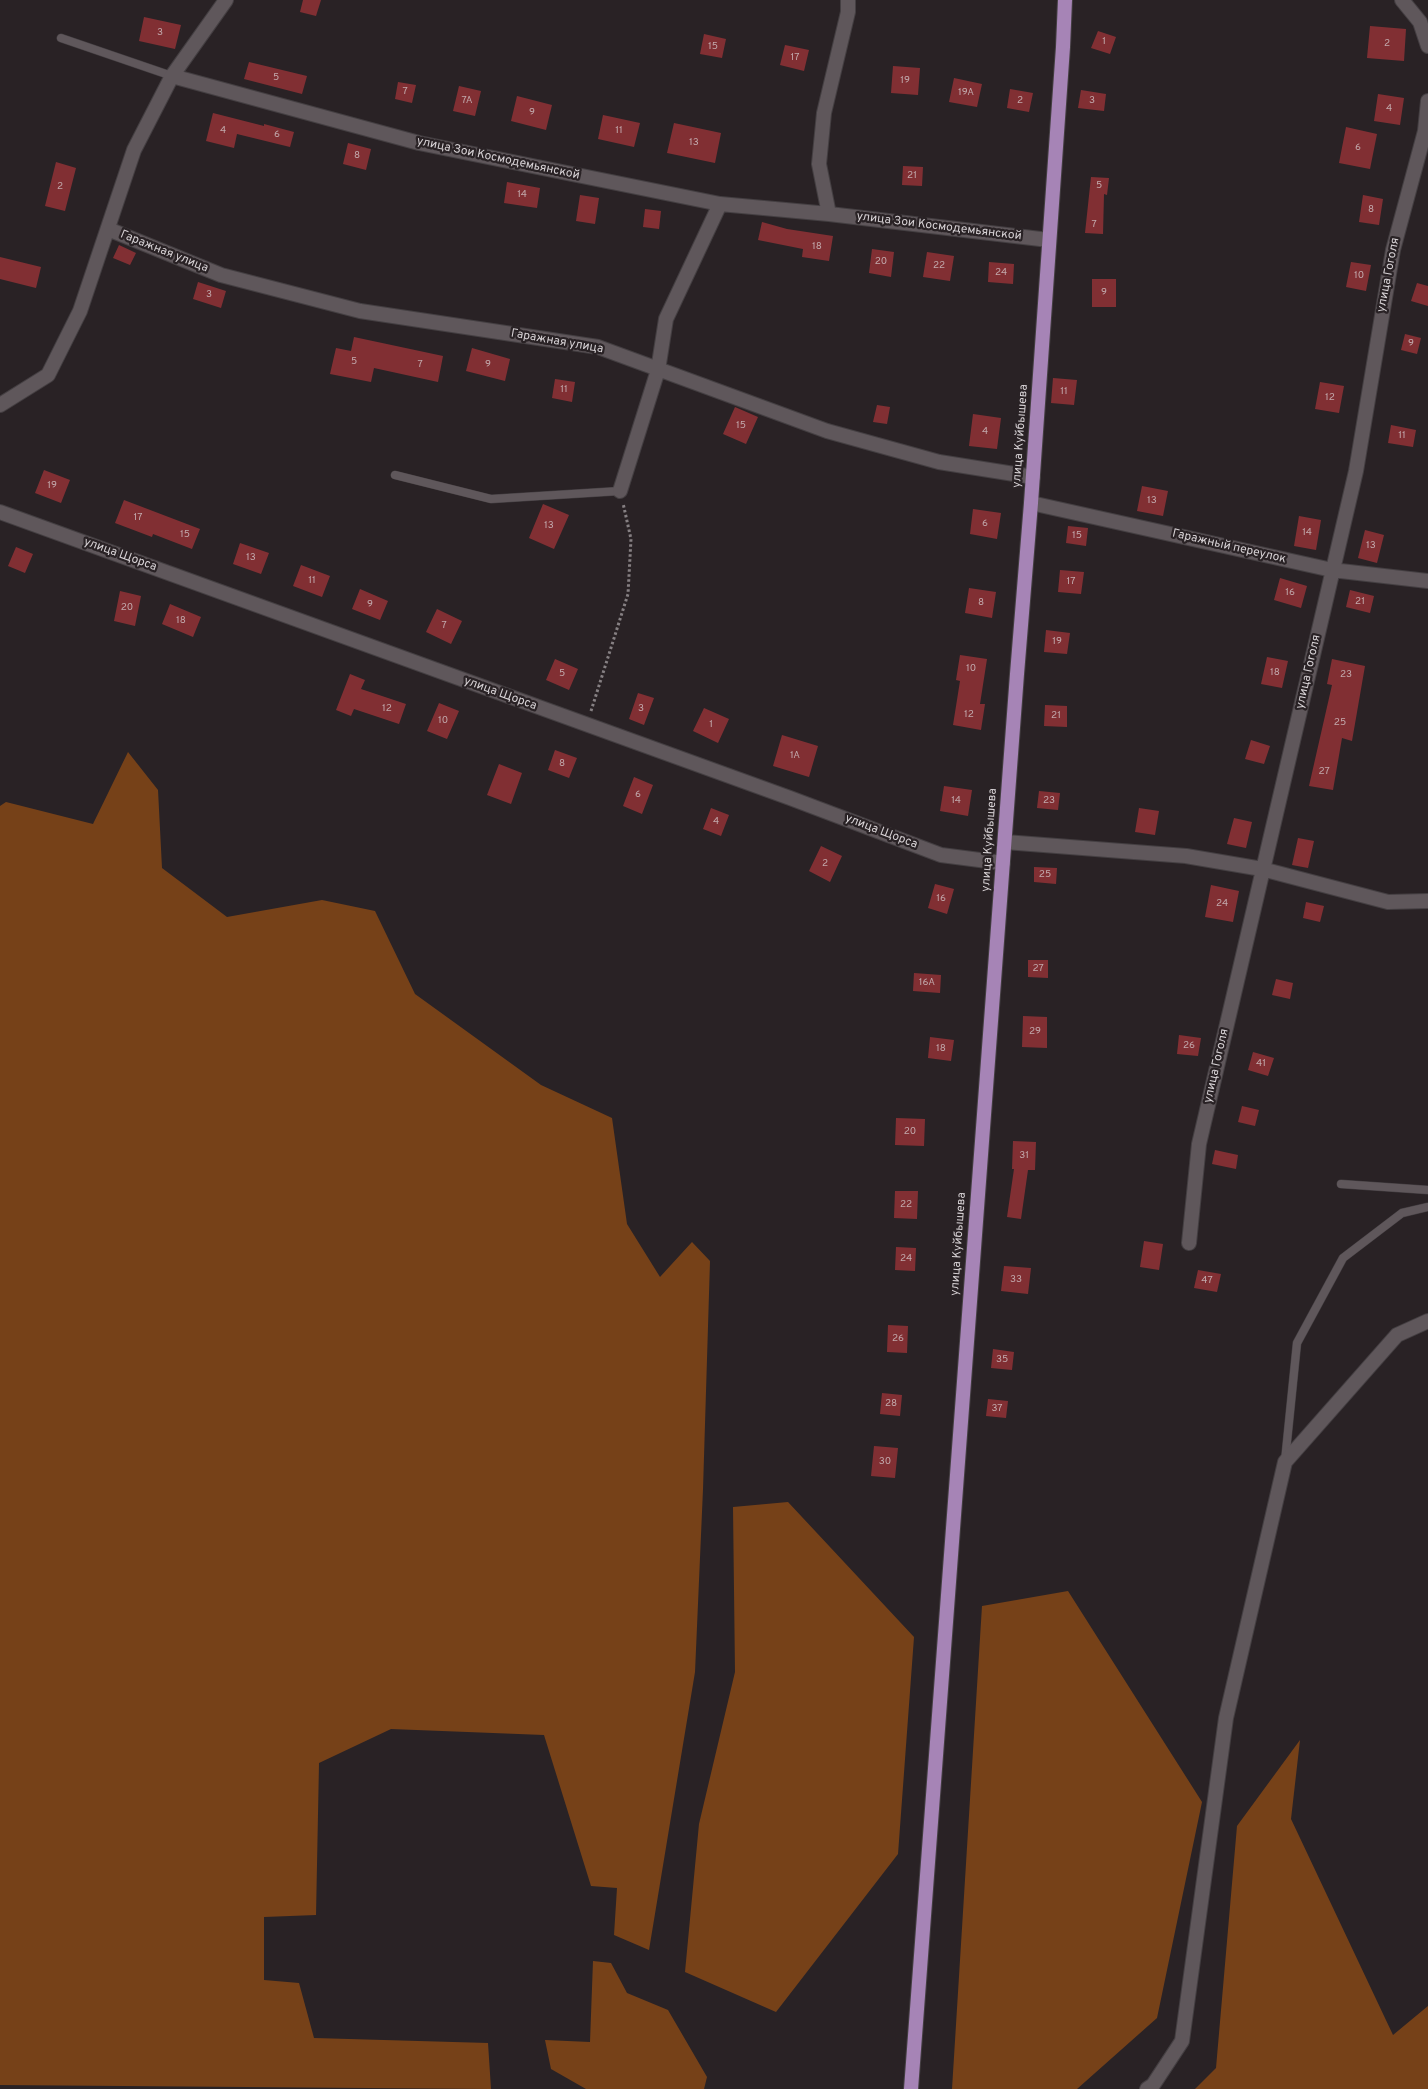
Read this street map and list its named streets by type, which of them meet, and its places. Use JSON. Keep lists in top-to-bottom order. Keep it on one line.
{"streets":{"highway":["улица Куйбышева"],"street":["улица Зои Космодемьянской","Гаражная улица","улица Гоголя","Гаражный переулок","улица Щорса"]},"crossings":[["улица Зои Космодемьянской","улица Куйбышева"],["Гаражная улица","улица Куйбышева"],["улица Гоголя","Гаражный переулок"],["улица Куйбышева","Гаражный переулок"],["улица Куйбышева","улица Щорса"]],"house_numbers":["3","1","2","15","17","5","19","7","19А","7А","2","3","4","9","4","11","6","13","6","8","21","5","2","14","8","7","18","20","22","24","10","9","3","9","5","7","9","11","11","12","15","4","11","19","13","17","6","13","14","15","15","13","13","11","17","16","21","8","9","20","18","7","19","10","18","5","23","12","3","12","21","10","25","1","1А","8","27","6","14","23","4","2","25","16","24","27","16А","29","26","18","41","20","31","22","24","33","47","26","35","28","37","30"]}
